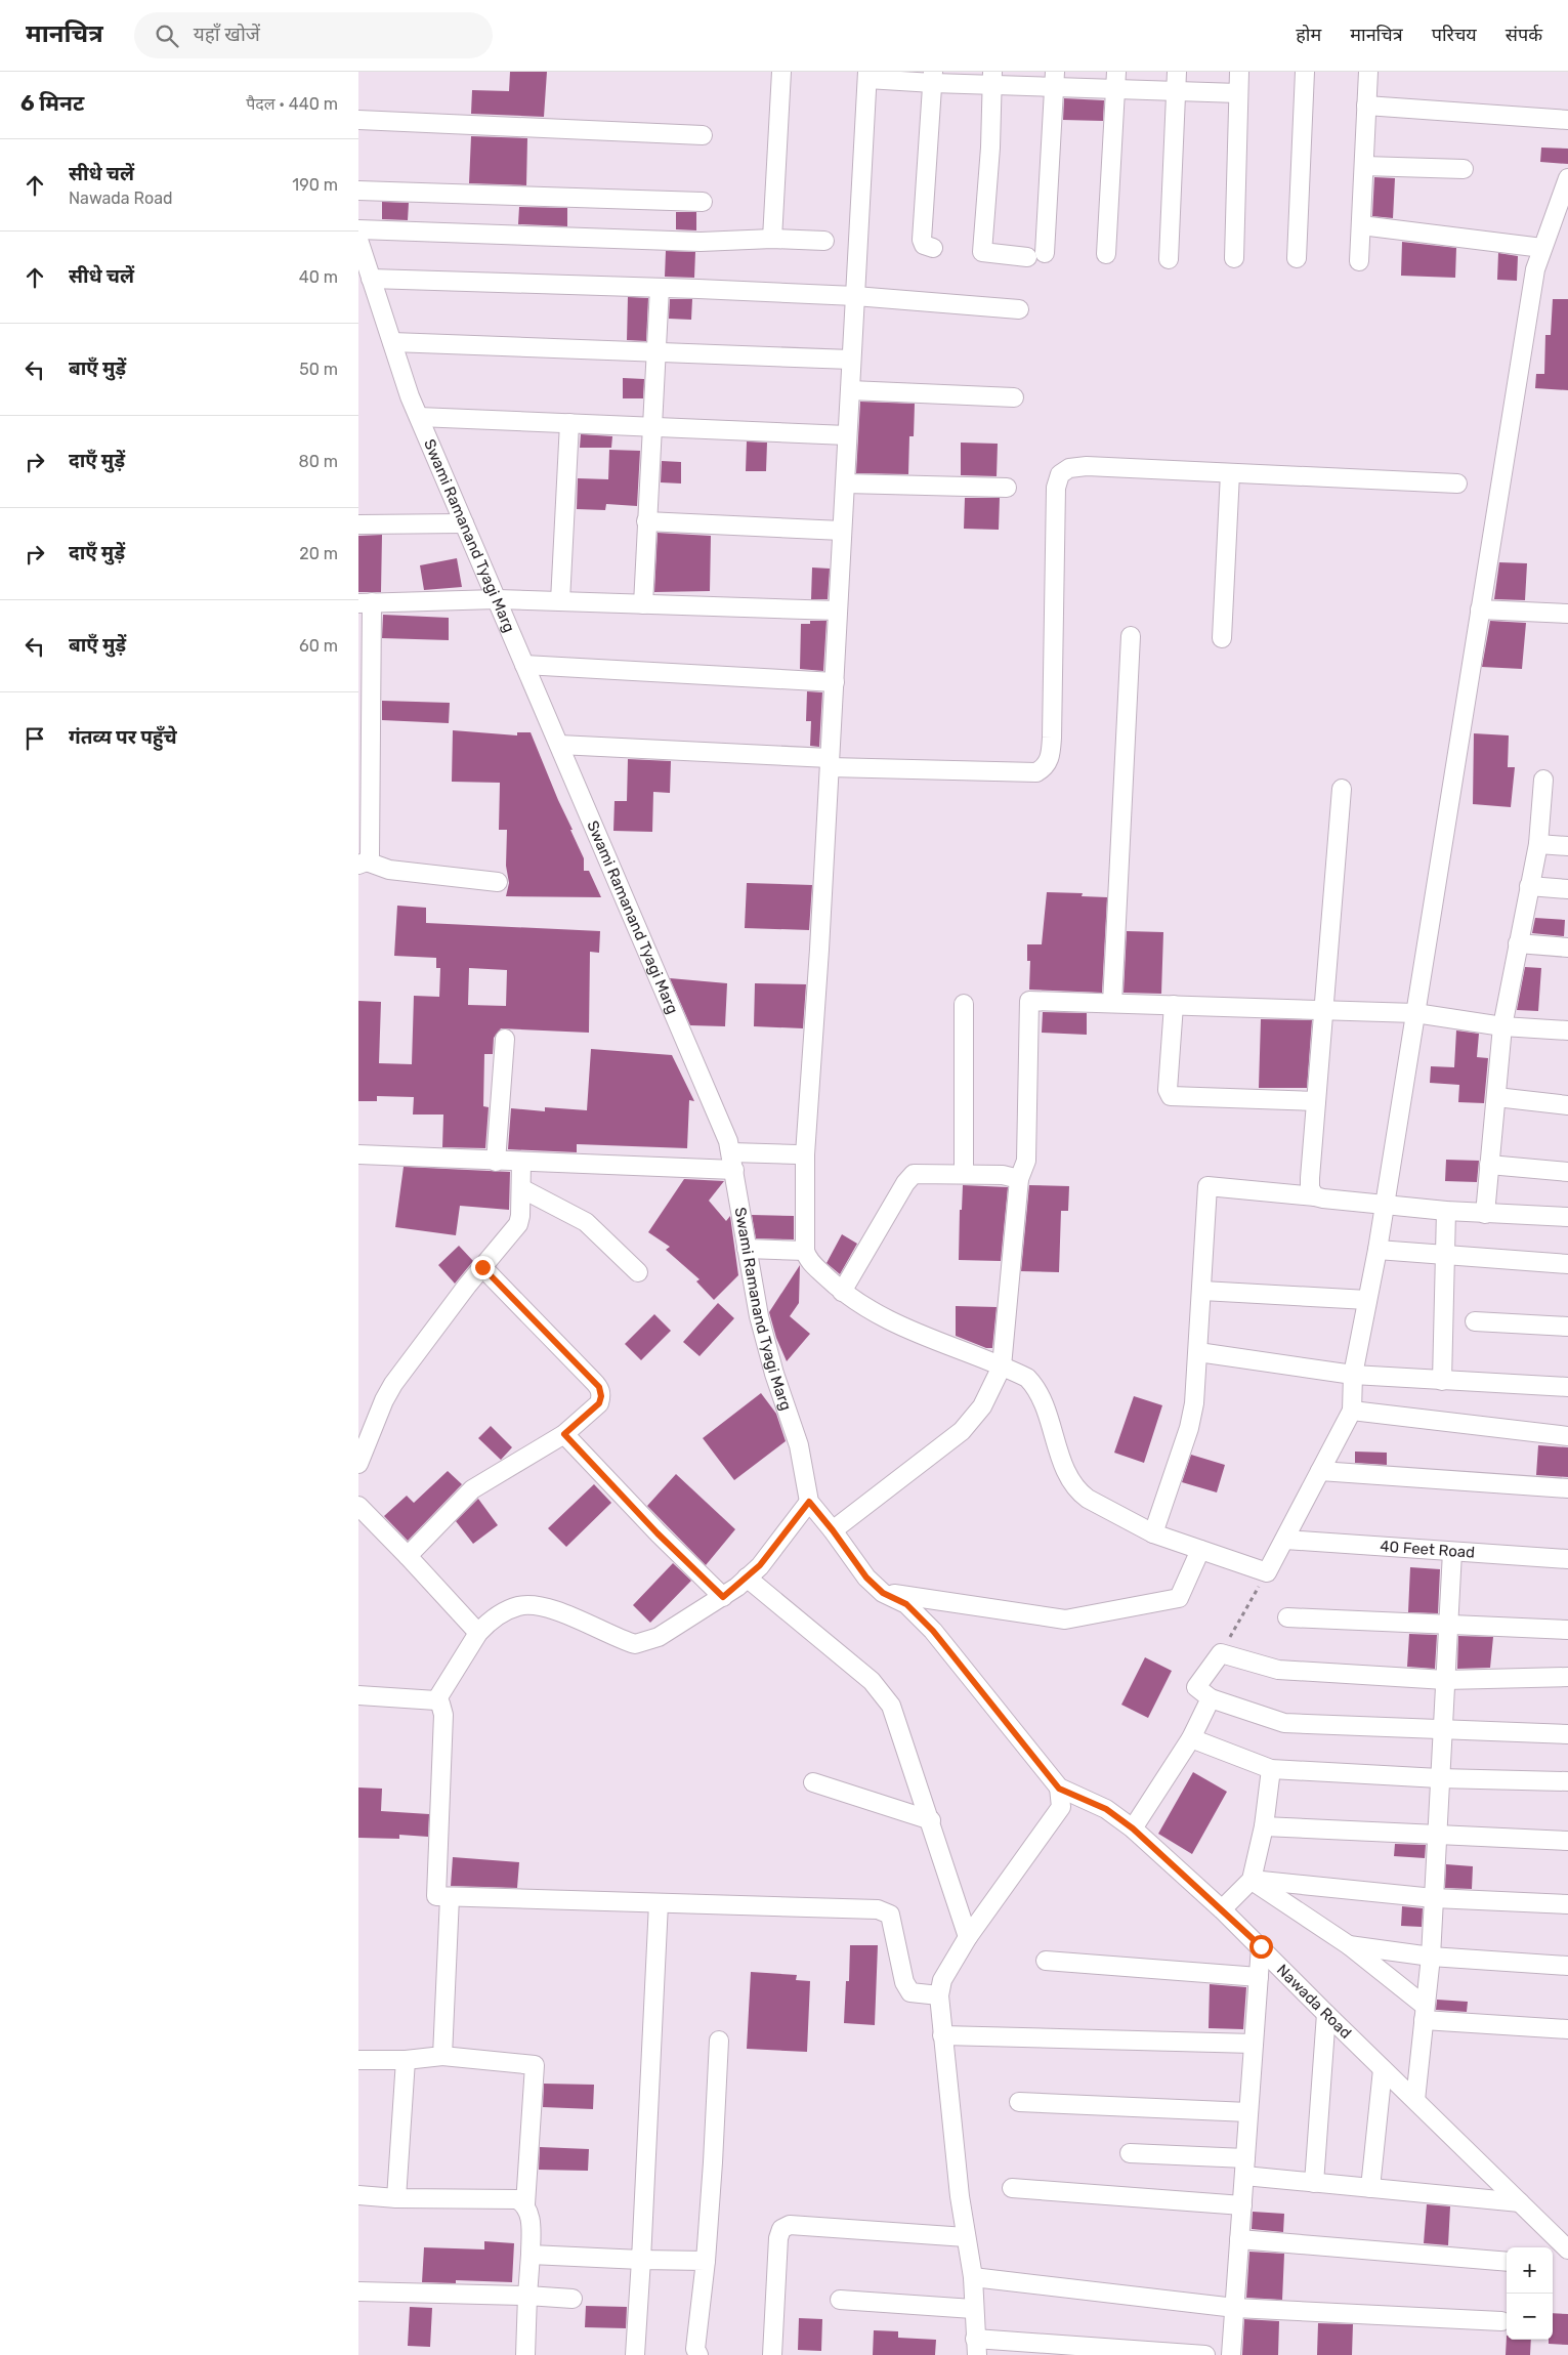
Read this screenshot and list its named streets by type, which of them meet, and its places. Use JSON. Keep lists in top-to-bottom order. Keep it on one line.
{"streets":{"street":["Swami Ramanand Tyagi Marg","40 Feet Road","Nawada Road"]},"crossings":[["Swami Ramanand Tyagi Marg","Nawada Road"]],"page":{"header":"मानचित्र","search":"यहाँ खोजें","nav":["होम","मानचित्र","परिचय","संपर्क"],"heading":["6 मिनट","पैदल · 440 m"],"list":[["सीधे चलें","Nawada Road","190 m"],["सीधे चलें","40 m"],["बाएँ मुड़ें","50 m"],["दाएँ मुड़ें","80 m"],["दाएँ मुड़ें","20 m"],["बाएँ मुड़ें","60 m"],"गंतव्य पर पहुँचे"],"map_buttons":["+","−"]}}
